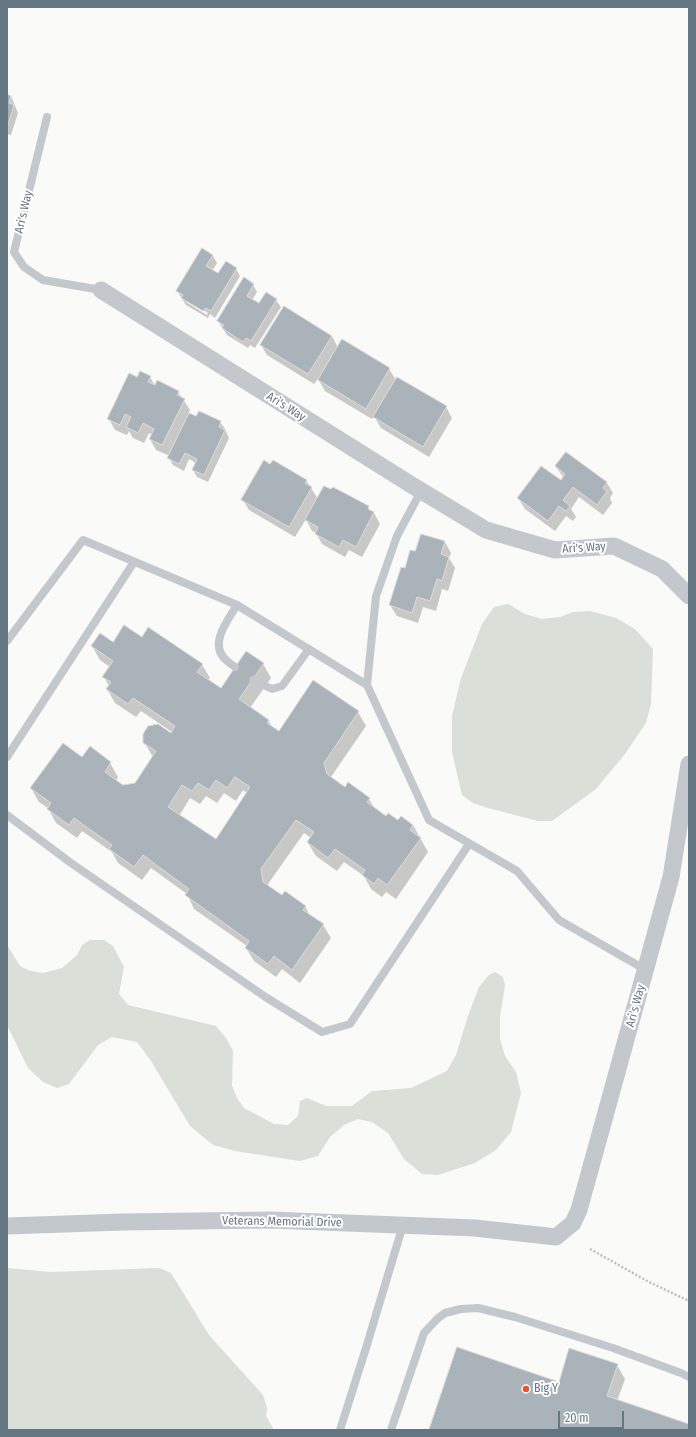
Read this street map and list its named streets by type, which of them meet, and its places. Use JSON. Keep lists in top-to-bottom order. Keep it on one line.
{"streets":{"street":["Ari's Way","Veterans Memorial Drive"]},"crossings":[["Ari's Way","Veterans Memorial Drive"]],"places":["Big Y"],"scale_bar":"20 m"}
